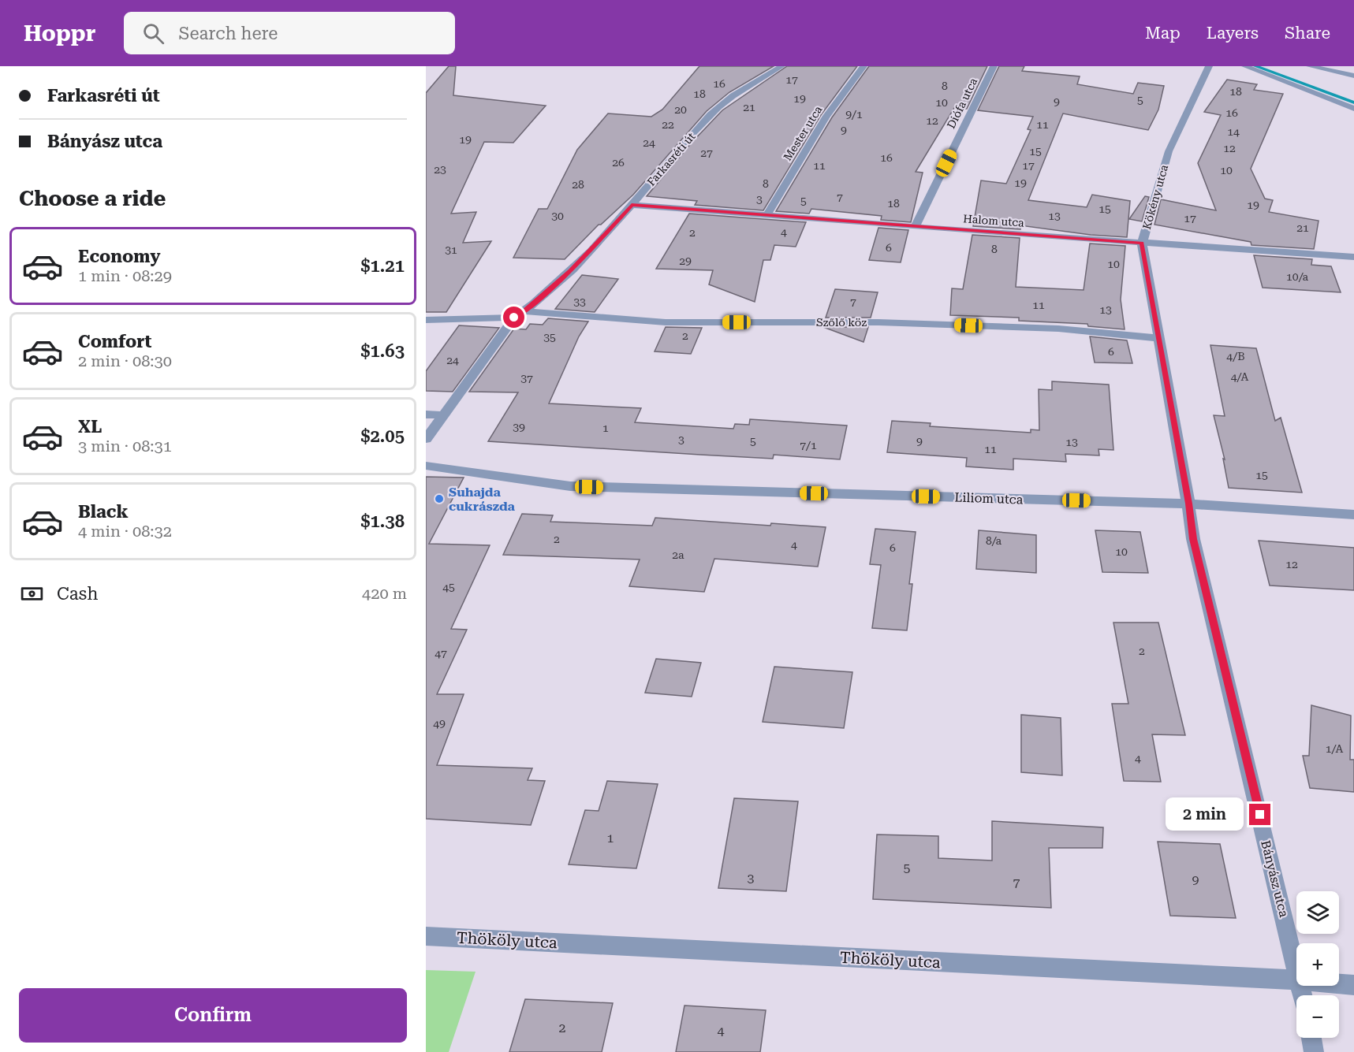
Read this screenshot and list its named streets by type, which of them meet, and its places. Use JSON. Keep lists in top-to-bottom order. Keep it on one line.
{"streets":{"street":["Diófa utca","Mester utca","Farkasréti út","Kökény utca","Halom utca","Szőlő köz","Liliom utca","Bányász utca","Thököly utca"]},"crossings":[["Diófa utca","Halom utca"],["Mester utca","Halom utca"],["Farkasréti út","Halom utca"],["Farkasréti út","Szőlő köz"],["Kökény utca","Halom utca"],["Kökény utca","Szőlő köz"],["Kökény utca","Liliom utca"],["Kökény utca","Bányász utca"],["Liliom utca","Bányász utca"]],"places":["Suhajda cukrászda"],"house_numbers":["17","16","8","18","18","19","5","9","10","21","20","16","9/1","12","22","11","9","14","19","24","12","15","27","16","26","11","17","23","10","19","8","28","7","3","5","18","19","15","30","13","17","21","4","2","6","8","31","29","10","10/a","33","7","11","13","2","35","6","4/B","24","4/A","37","39","1","3","5","9","13","7/1","11","15","2","8/a","4","6","10","2a","12","45","2","47","49","1/A","4","1","5","3","9","7","2","4"],"page":{"header":"Hoppr","search":"Search here","nav":["Map","Layers","Share"],"banner":["Farkasréti út","Bányász utca"],"heading":"Choose a ride","list":[{"name":"Economy","note":"1 min · 08:29","value":"$1.21"},{"name":"Comfort","note":"2 min · 08:30","value":"$1.63"},{"name":"XL","note":"3 min · 08:31","value":"$2.05"},{"name":"Black","note":"4 min · 08:32","value":"$1.38"}],"pay":["Cash","420 m"],"bubble":"2 min","map_buttons":["+","−"],"buttons":"Confirm"}}
